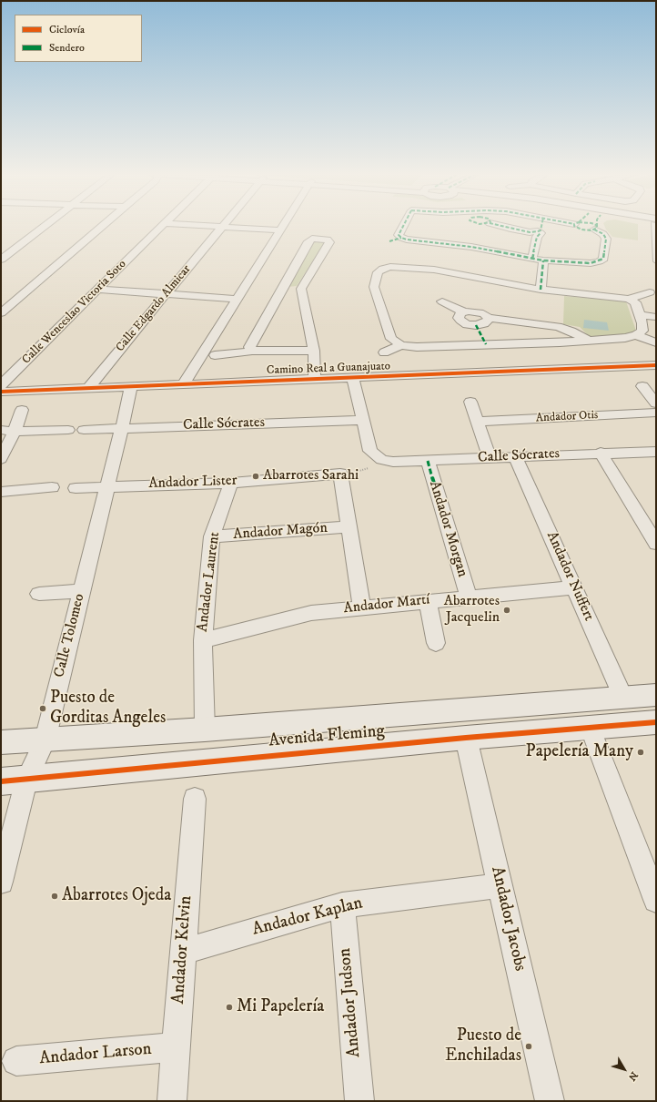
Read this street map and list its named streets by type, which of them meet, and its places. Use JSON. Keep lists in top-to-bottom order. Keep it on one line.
{"streets":{"street":["Calle Edgardo Almicar","Calle Wenceslao Victoria Soto","Camino Real a Guanajuato","Andador Otis","Calle Sócrates","Andador Lister","Andador Morgan","Andador Magón","Andador Nuffert","Andador Laurent","Andador Martí","Calle Tolomeo","Avenida Fleming","Andador Kaplan","Andador Jacobs","Andador Kelvin","Andador Judson","Andador Larson"]},"crossings":[["Calle Edgardo Almicar","Camino Real a Guanajuato"],["Camino Real a Guanajuato","Calle Tolomeo"],["Calle Sócrates","Andador Morgan"],["Calle Sócrates","Andador Nuffert"],["Calle Sócrates","Calle Tolomeo"],["Andador Lister","Andador Laurent"],["Andador Lister","Calle Tolomeo"],["Andador Morgan","Andador Martí"],["Andador Magón","Andador Laurent"],["Andador Nuffert","Andador Martí"],["Andador Nuffert","Avenida Fleming"],["Andador Laurent","Andador Martí"],["Andador Laurent","Avenida Fleming"],["Calle Tolomeo","Avenida Fleming"],["Avenida Fleming","Andador Jacobs"],["Andador Kaplan","Andador Jacobs"],["Andador Kaplan","Andador Kelvin"],["Andador Kaplan","Andador Judson"],["Andador Kelvin","Andador Larson"]],"places":["Abarrotes Sarahi","Abarrotes Jacquelin","Puesto de Gorditas Angeles","Papelería Many","Abarrotes Ojeda","Mi Papelería","Puesto de Enchiladas"],"legend":["Ciclovía","Sendero"],"north":"bottom right"}
